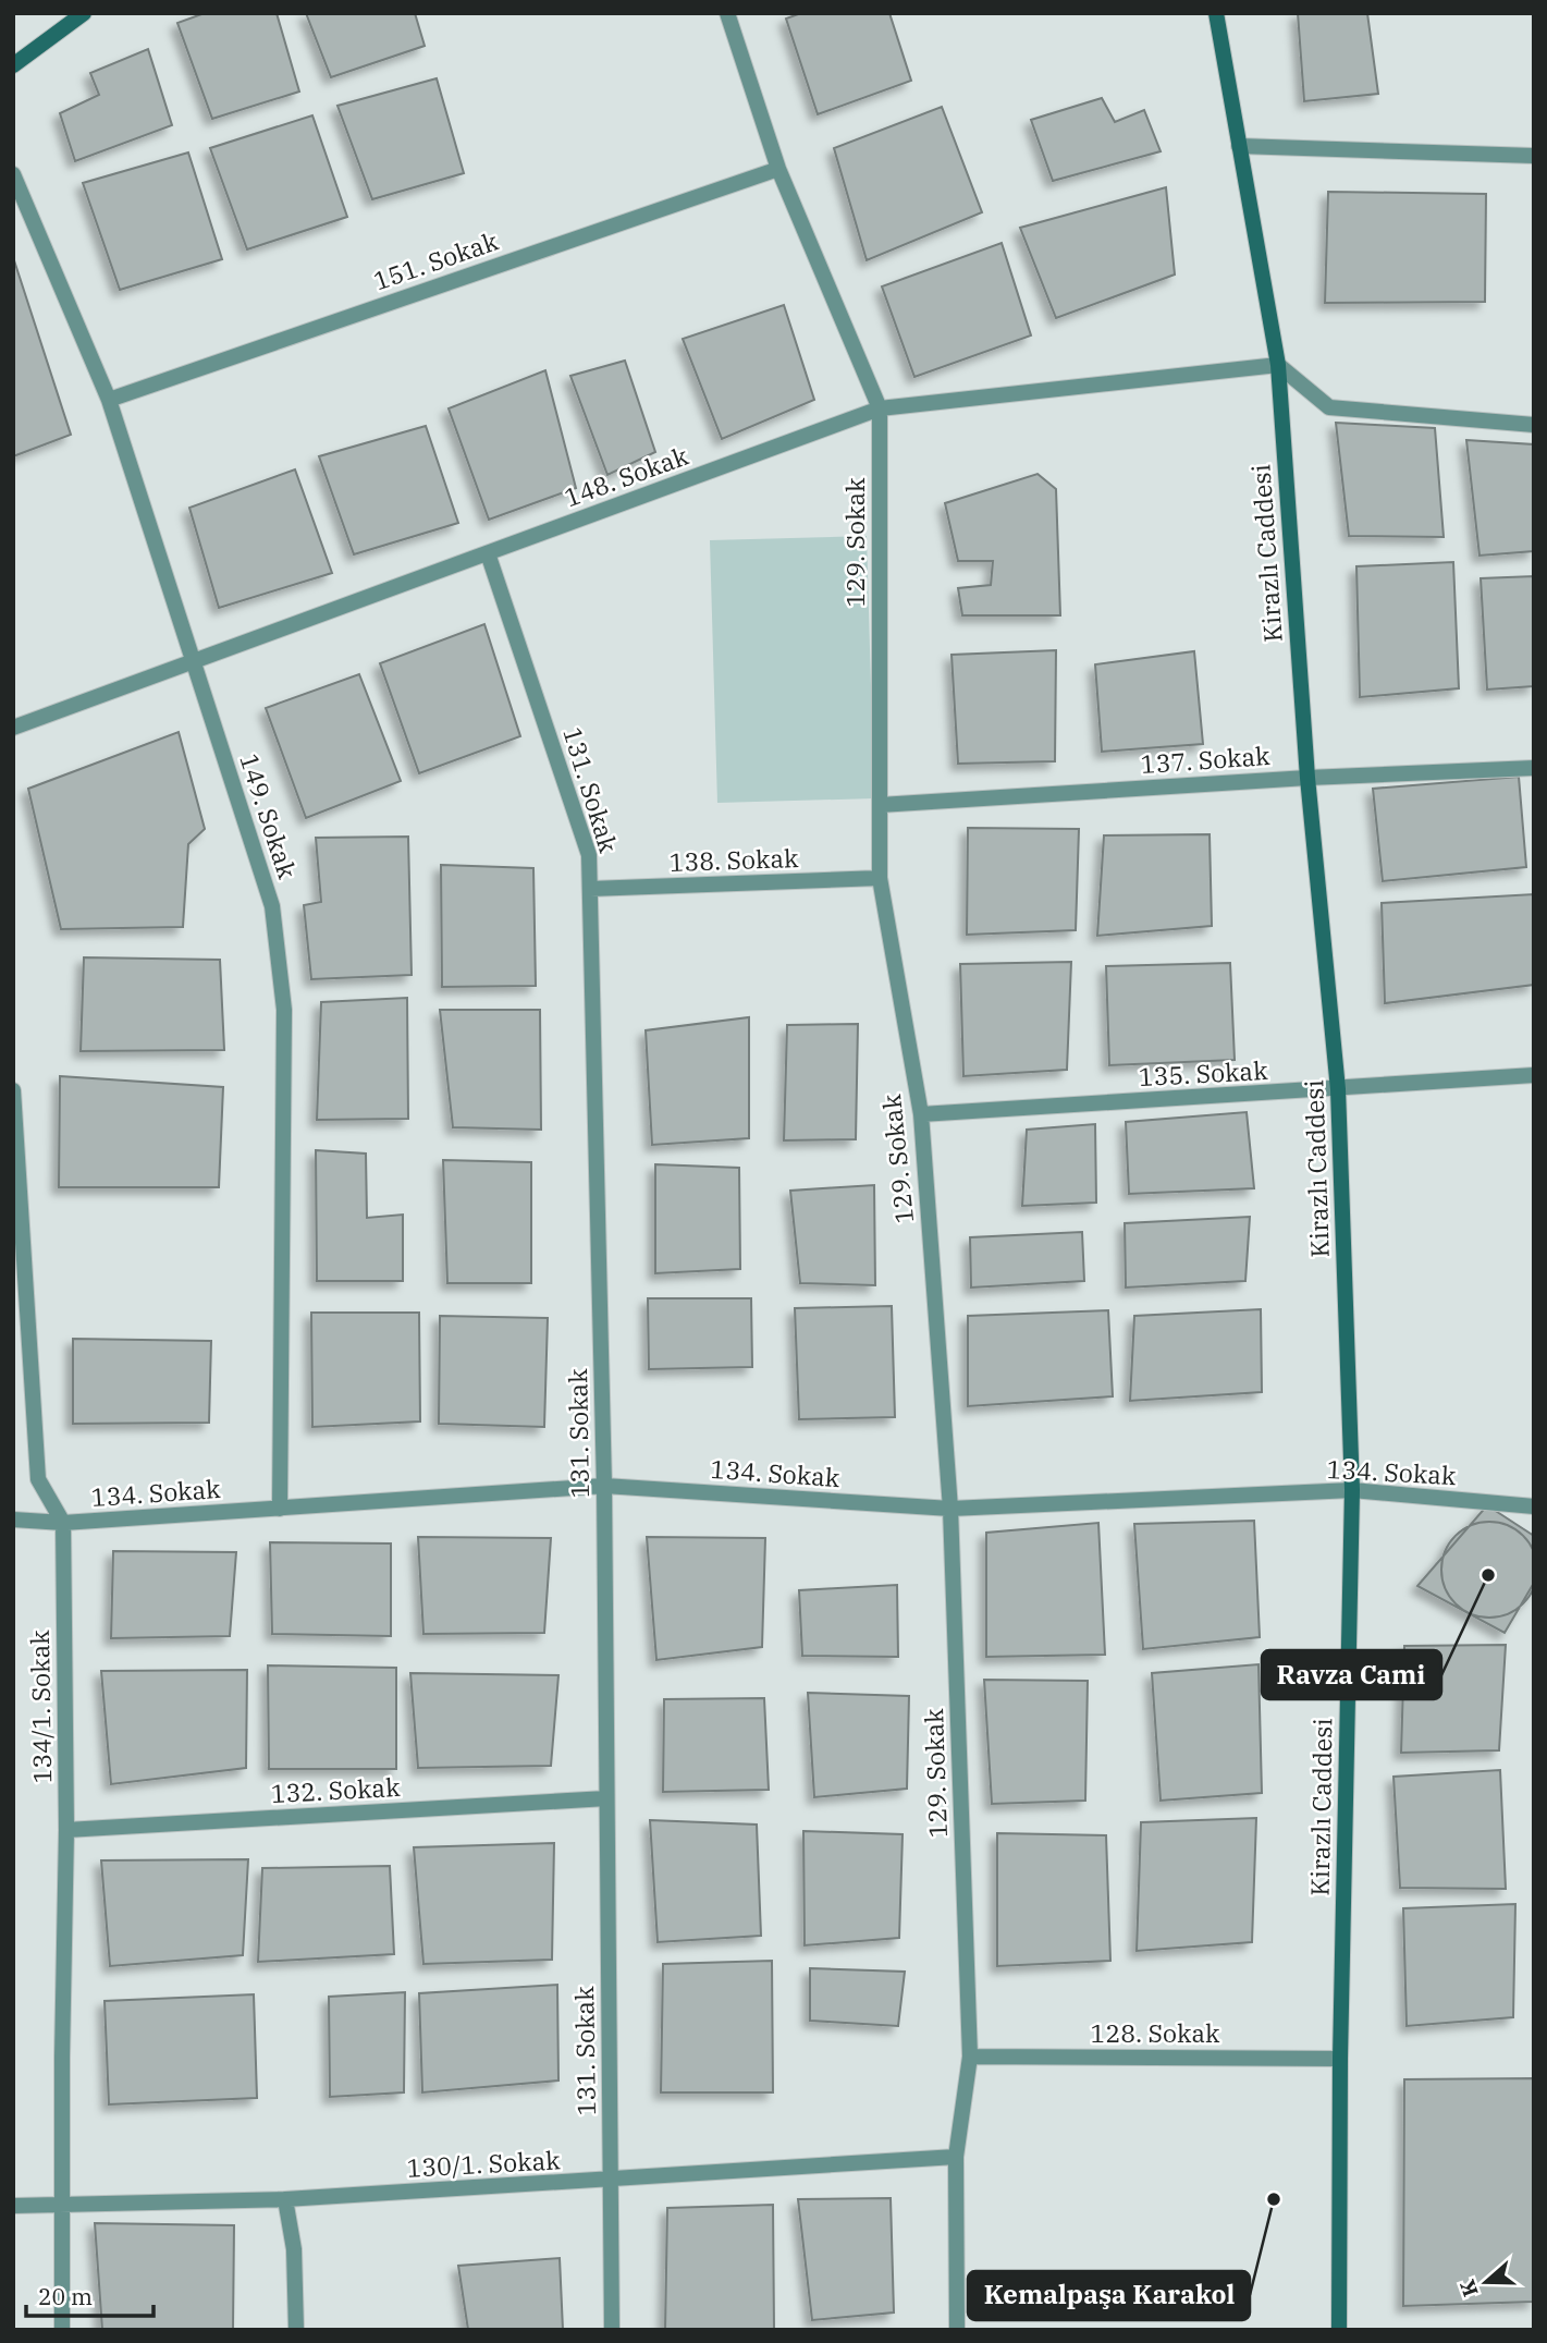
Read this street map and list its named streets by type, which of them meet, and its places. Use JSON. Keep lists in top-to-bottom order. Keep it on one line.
{"streets":{"main road":["Kirazlı Caddesi"],"street":["151. Sokak","148. Sokak","129. Sokak","137. Sokak","131. Sokak","149. Sokak","138. Sokak","135. Sokak","134. Sokak","134/1. Sokak","132. Sokak","128. Sokak","130/1. Sokak"]},"crossings":[["151. Sokak","129. Sokak"],["151. Sokak","149. Sokak"],["148. Sokak","129. Sokak"],["148. Sokak","Kirazlı Caddesi"],["148. Sokak","131. Sokak"],["148. Sokak","149. Sokak"],["129. Sokak","137. Sokak"],["129. Sokak","138. Sokak"],["129. Sokak","135. Sokak"],["129. Sokak","134. Sokak"],["129. Sokak","128. Sokak"],["129. Sokak","130/1. Sokak"],["Kirazlı Caddesi","137. Sokak"],["Kirazlı Caddesi","135. Sokak"],["Kirazlı Caddesi","134. Sokak"],["Kirazlı Caddesi","128. Sokak"],["131. Sokak","138. Sokak"],["131. Sokak","134. Sokak"],["131. Sokak","132. Sokak"],["131. Sokak","130/1. Sokak"],["149. Sokak","134. Sokak"],["134. Sokak","134/1. Sokak"],["134/1. Sokak","132. Sokak"],["134/1. Sokak","130/1. Sokak"]],"places":["Ravza Cami","Kemalpaşa Karakol"],"scale_bar":"20 m","north":"left"}
